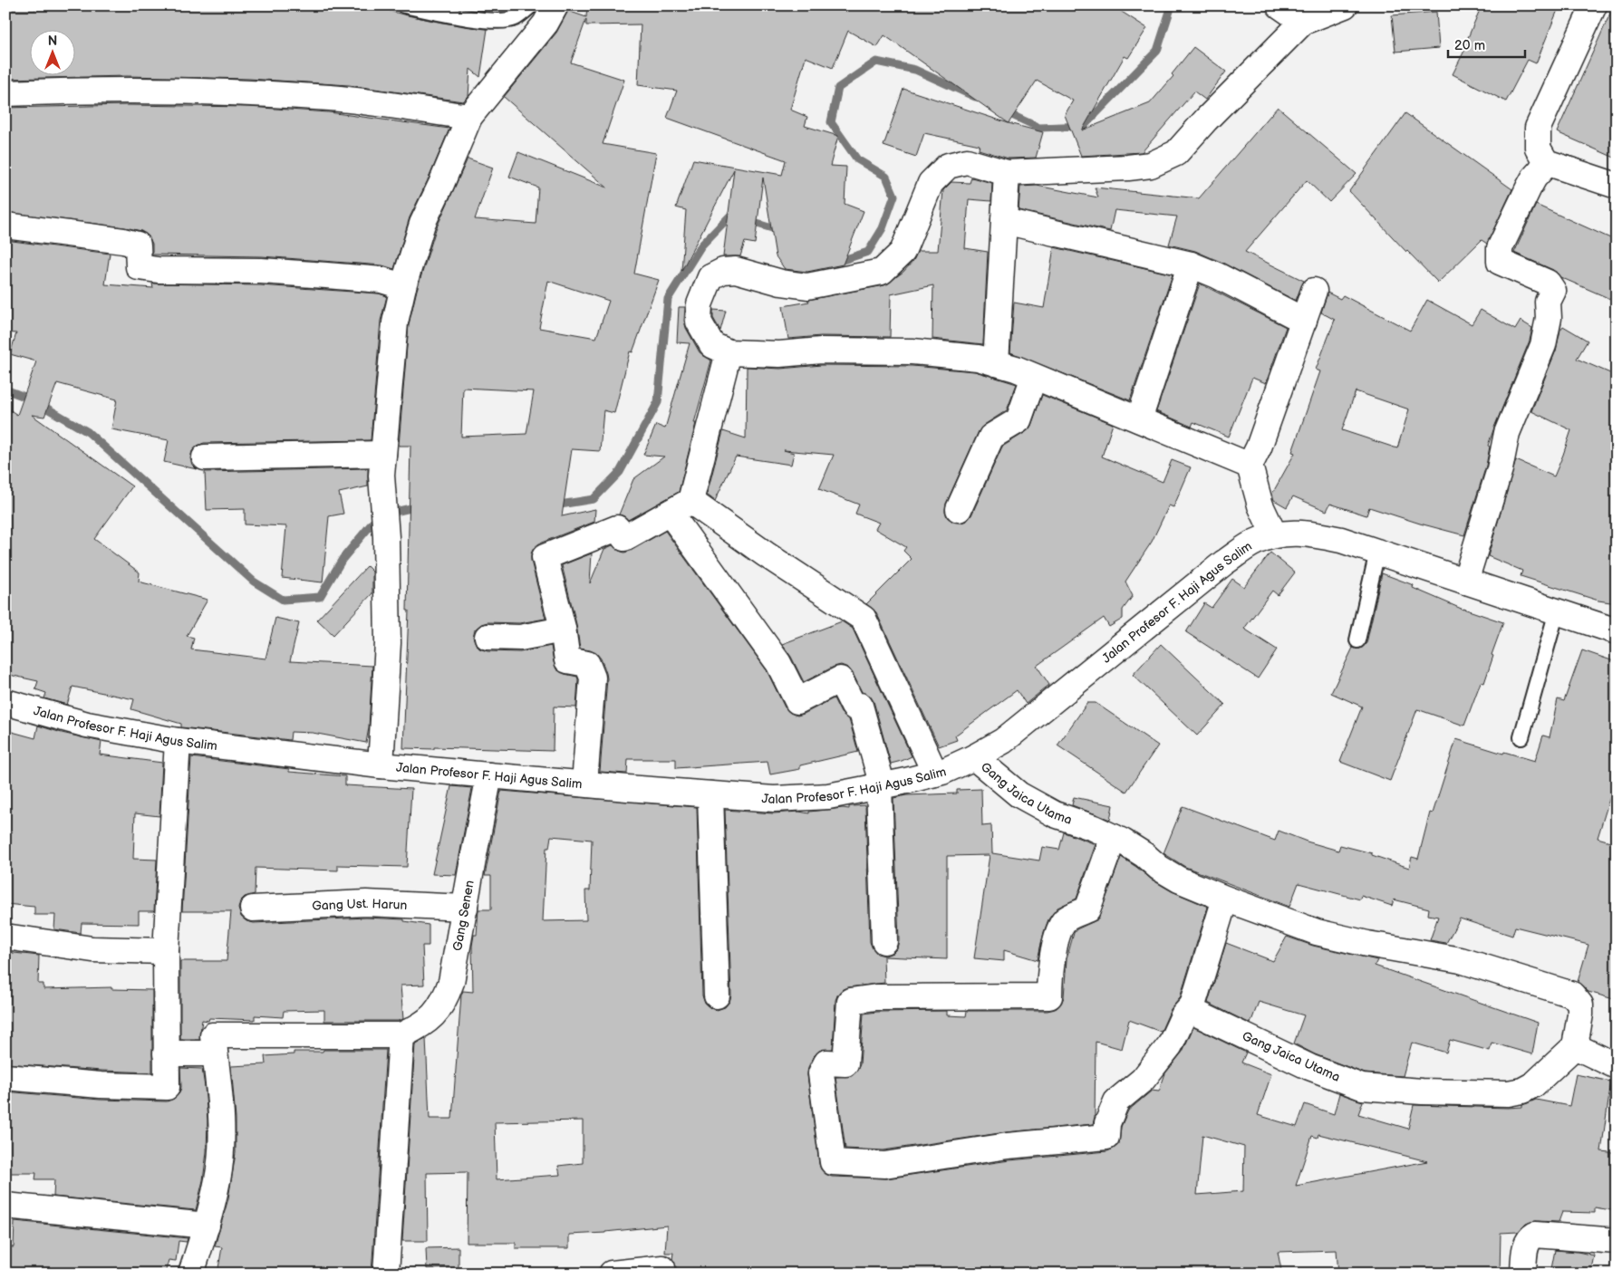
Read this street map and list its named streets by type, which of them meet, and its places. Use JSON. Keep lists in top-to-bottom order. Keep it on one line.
{"streets":{"street":["Jalan Profesor F. Haji Agus Salim","Gang Jaica Utama","Gang Ust. Harun","Gang Senen"]},"crossings":[["Jalan Profesor F. Haji Agus Salim","Gang Jaica Utama"],["Jalan Profesor F. Haji Agus Salim","Gang Senen"],["Gang Ust. Harun","Gang Senen"]],"scale_bar":"20 m","north":"top"}
